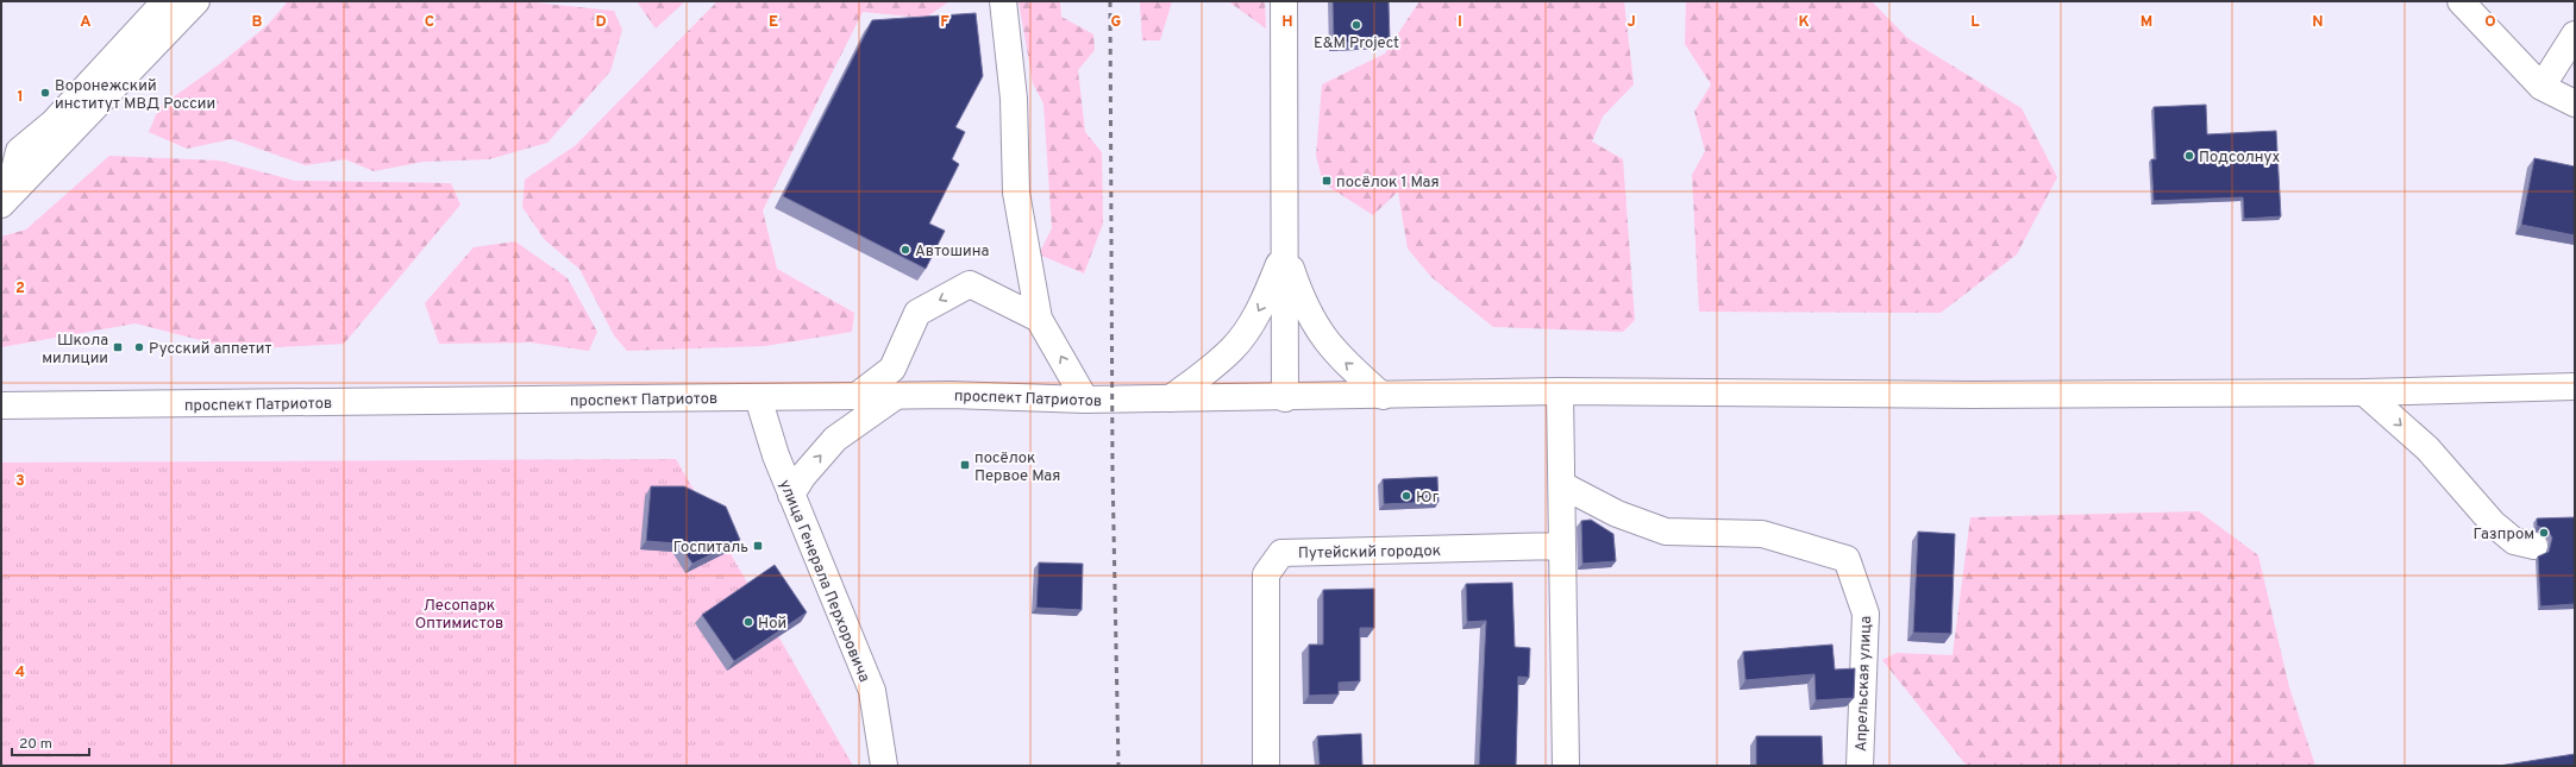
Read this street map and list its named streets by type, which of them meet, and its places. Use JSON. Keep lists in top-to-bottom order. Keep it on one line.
{"streets":{"main road":["проспект Патриотов","Путейский городок","улица Генерала Перхоровича","Апрельская улица"]},"crossings":[["проспект Патриотов","улица Генерала Перхоровича"]],"parks":["Лесопарк Оптимистов"],"places":{"other":["E&M Project","Воронежский институт МВД России","Подсолнух","Автошина","Русский аппетит","Юг","Газпром","Ной"],"transit":["посёлок 1 Мая","Школа милиции","посёлок Первое Мая","Госпиталь"]},"scale_bar":"20 m","grid":{"columns":["A","B","C","D","E","F","G","H","I","J","K","L","M","N","O"],"rows":["1","2","3","4"]}}
